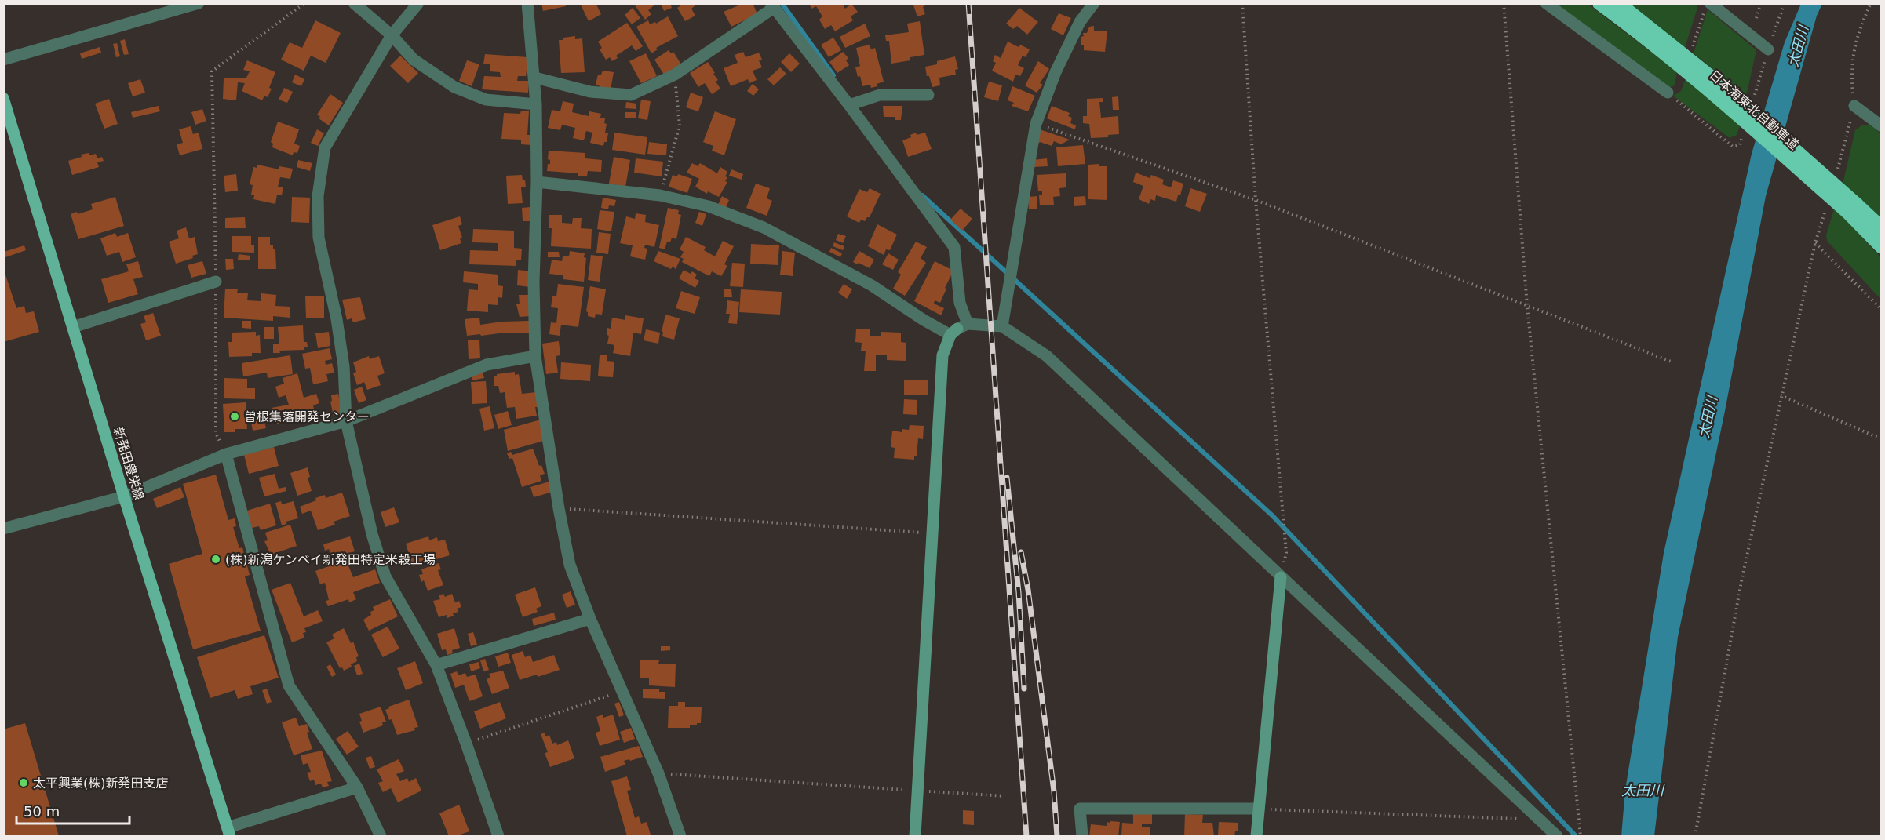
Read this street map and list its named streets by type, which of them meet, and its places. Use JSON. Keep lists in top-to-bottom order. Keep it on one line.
{"streets":{"highway":["日本海東北自動車道"],"main road":["新発田豊栄線"]},"water":["太田川"],"places":["曽根集落開発センター","(株)新潟ケンベイ新発田特定米穀工場","太平興業(株)新発田支店"],"scale_bar":"50 m"}
